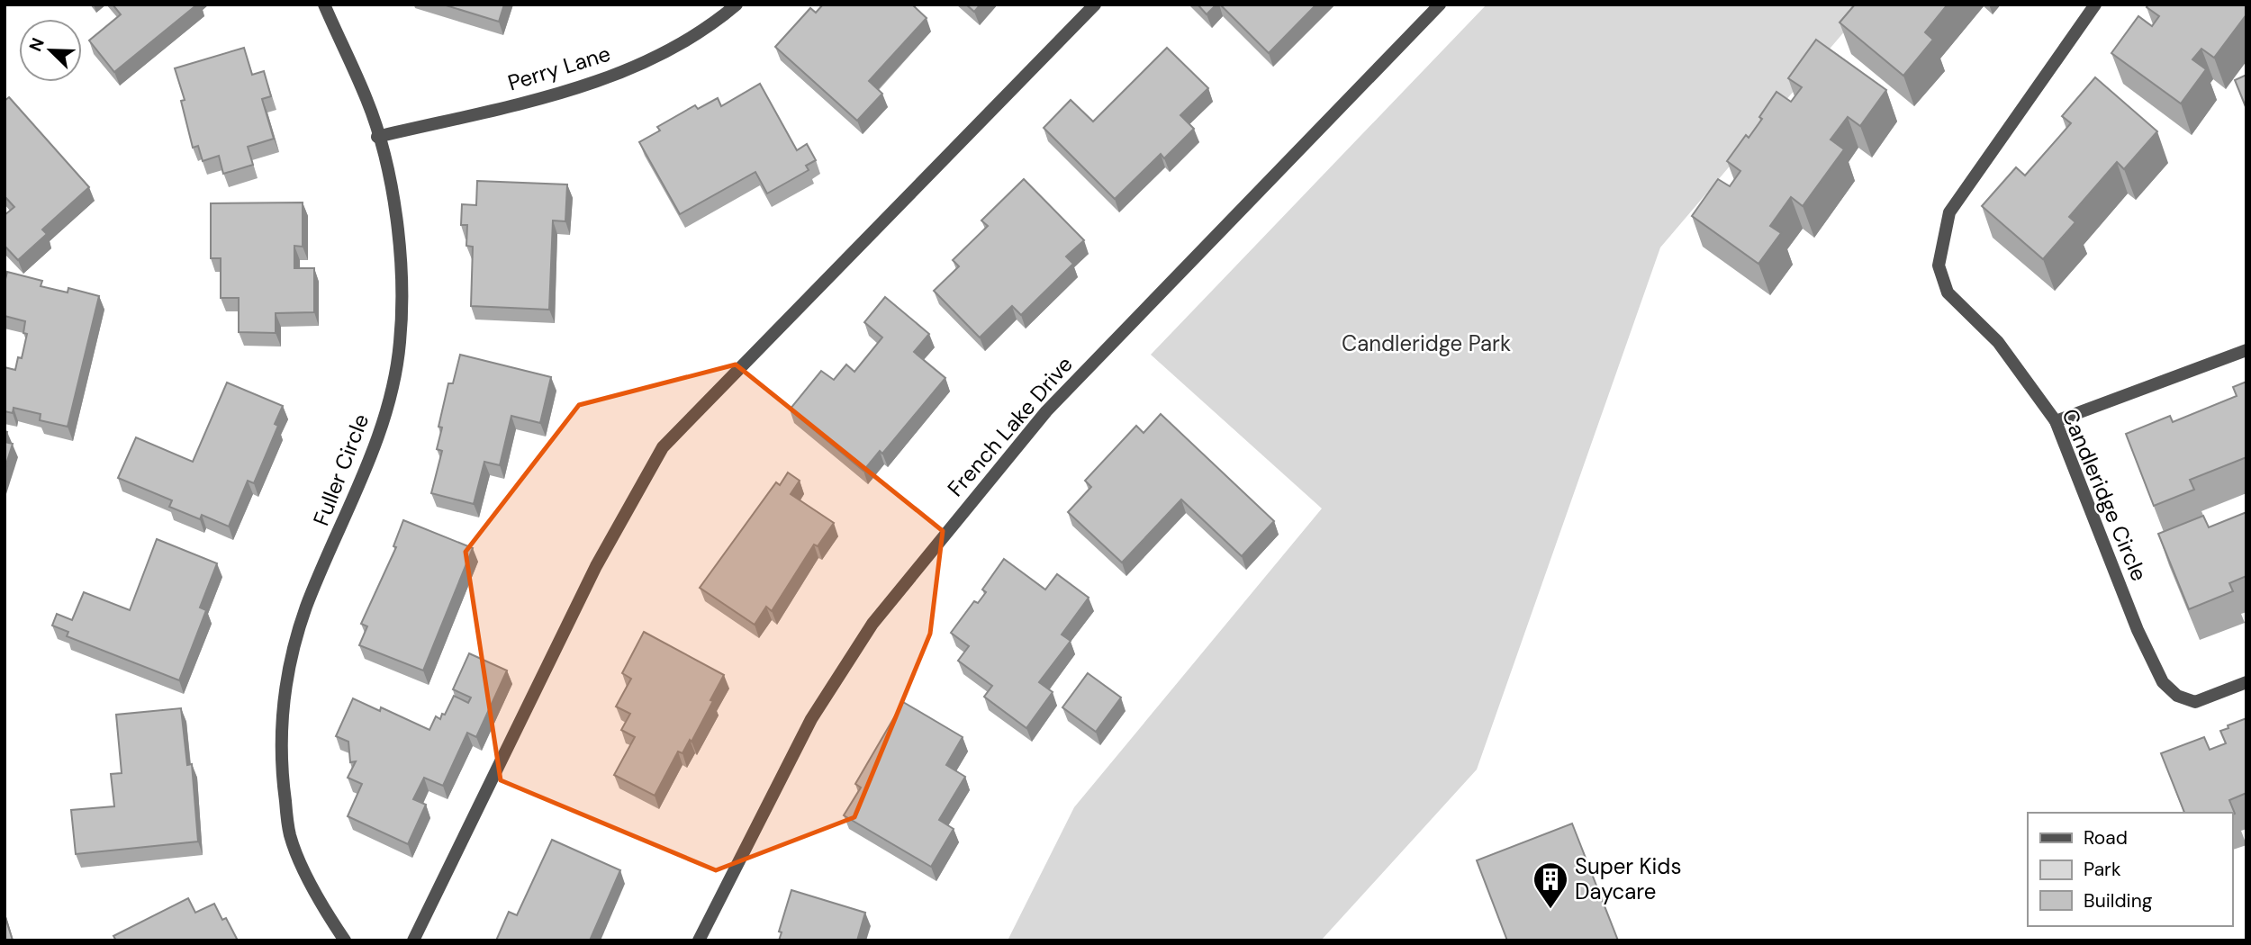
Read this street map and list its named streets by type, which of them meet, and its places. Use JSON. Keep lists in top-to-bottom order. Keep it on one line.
{"streets":{"street":["Perry Lane","French Lake Drive","Fuller Circle","Candleridge Circle"]},"crossings":[["Perry Lane","Fuller Circle"]],"parks":["Candleridge Park"],"places":{"building":["Super Kids Daycare"]},"legend":["Road","Park","Building"],"north":"top left"}
